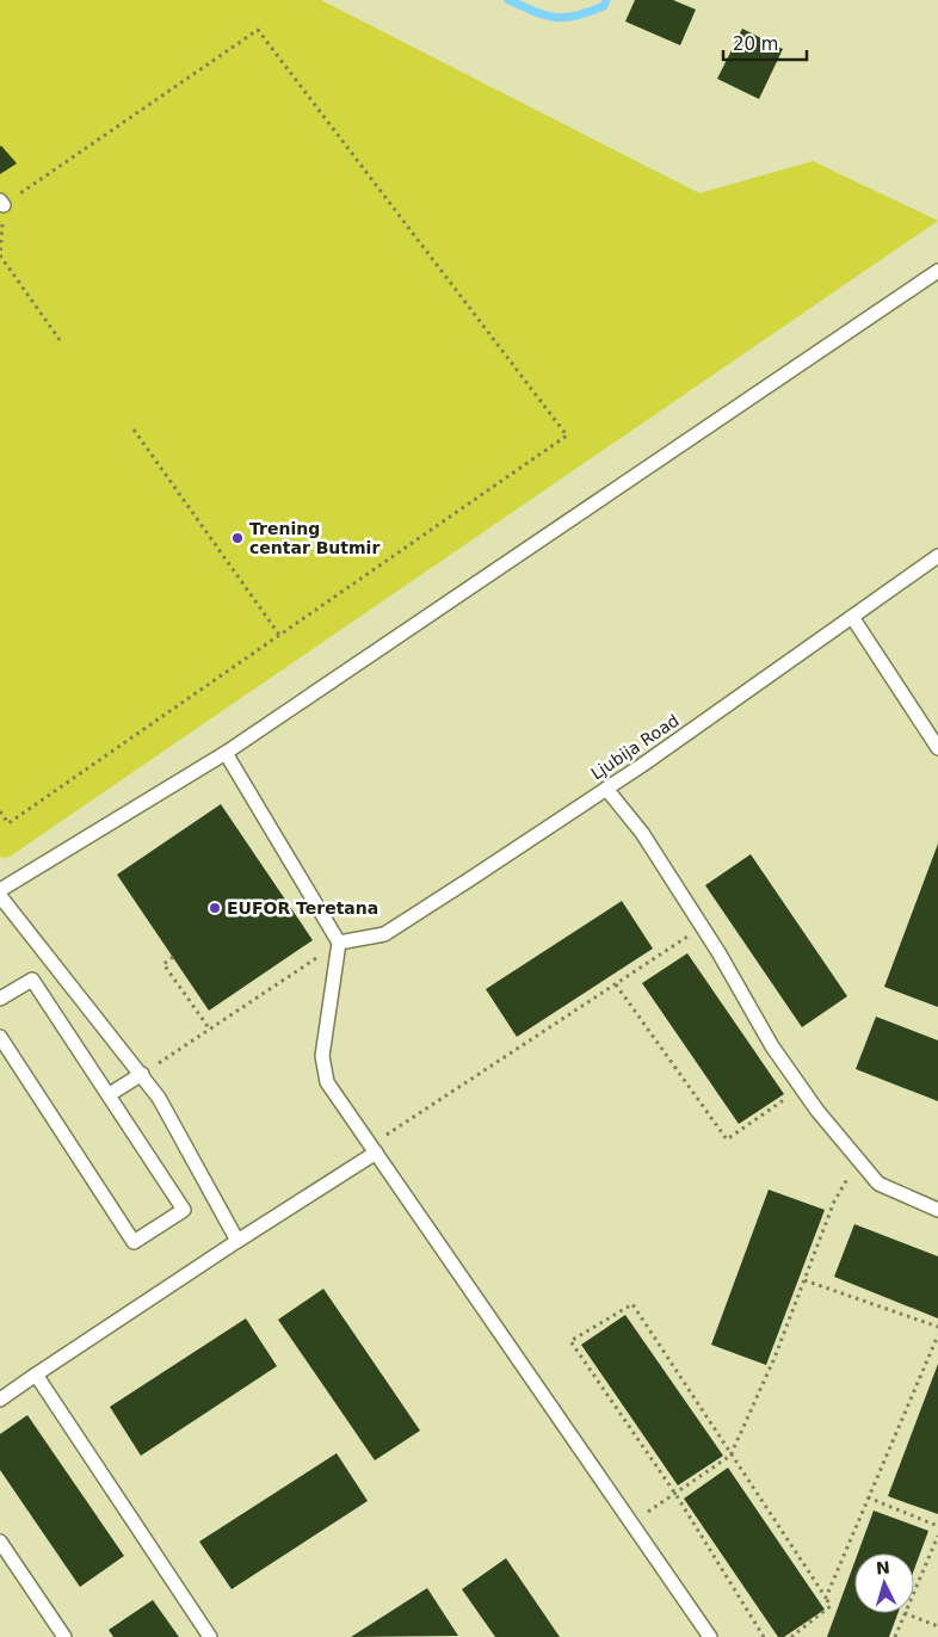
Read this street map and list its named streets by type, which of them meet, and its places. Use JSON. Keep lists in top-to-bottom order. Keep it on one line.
{"streets":{"lane":["Ljubija Road"]},"places":["Trening centar Butmir","EUFOR Teretana"],"scale_bar":"20 m","north":"top"}
